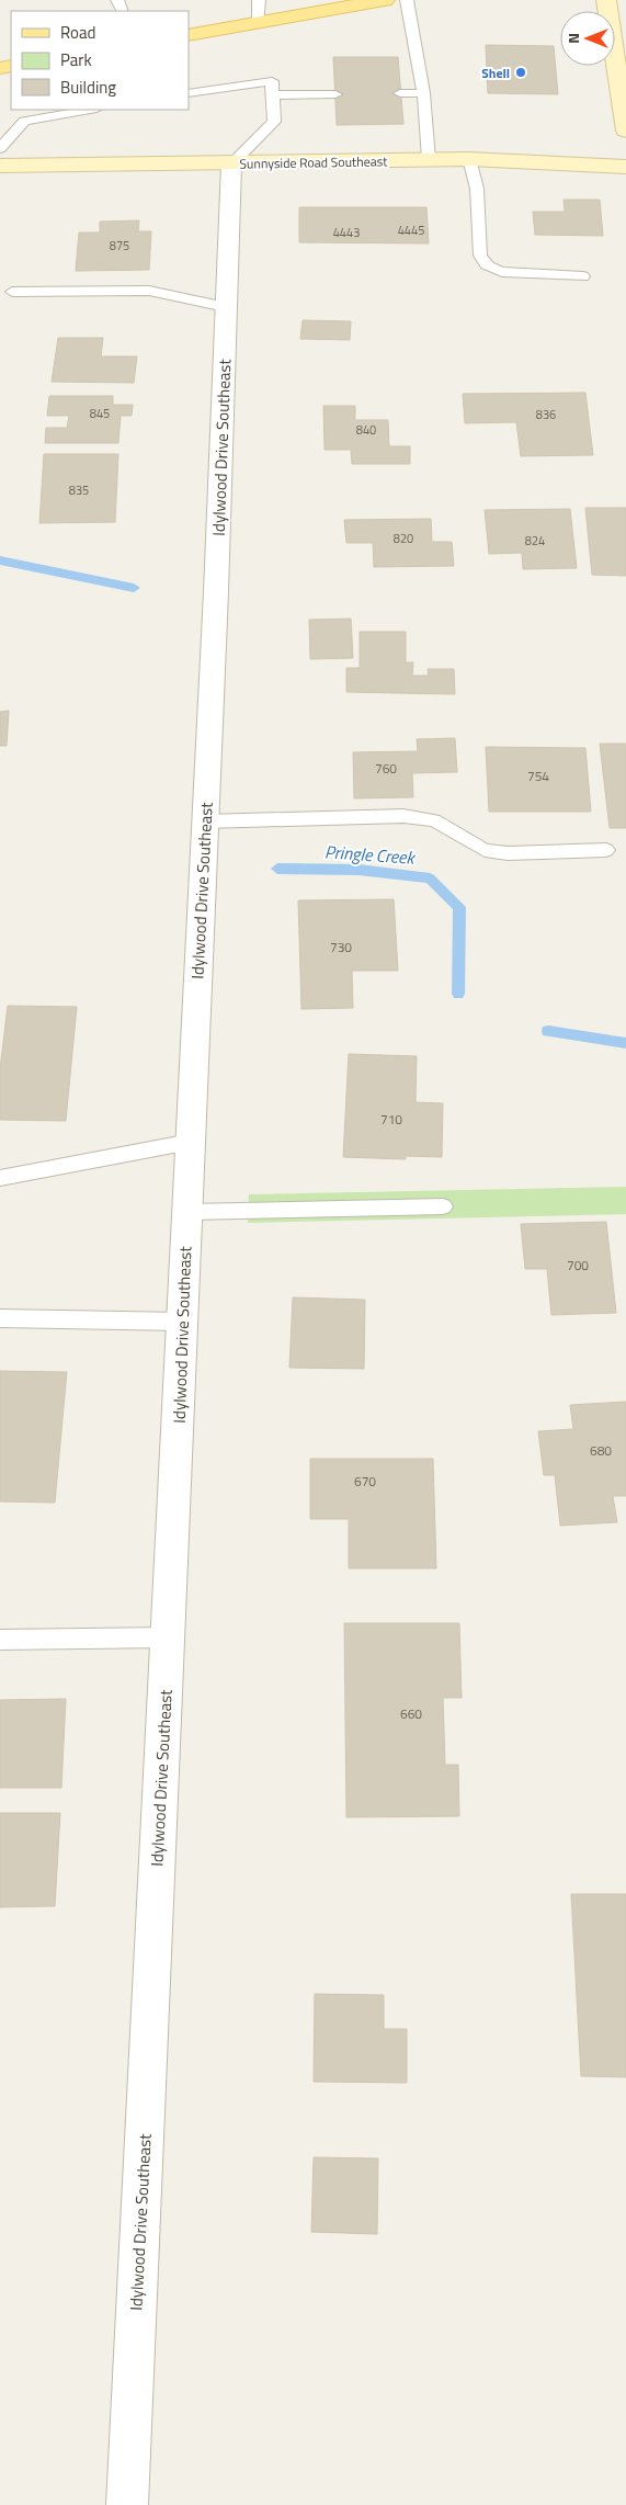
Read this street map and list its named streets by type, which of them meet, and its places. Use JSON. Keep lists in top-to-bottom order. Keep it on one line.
{"streets":{"main road":["Sunnyside Road Southeast"],"street":["Idylwood Drive Southeast"]},"crossings":[["Sunnyside Road Southeast","Idylwood Drive Southeast"]],"water":["Pringle Creek"],"places":["Shell"],"house_numbers":["4445","4443","875","845","836","840","835","820","824","760","754","730","710","700","680","670","660"],"legend":["Road","Park","Building"],"north":"left"}
